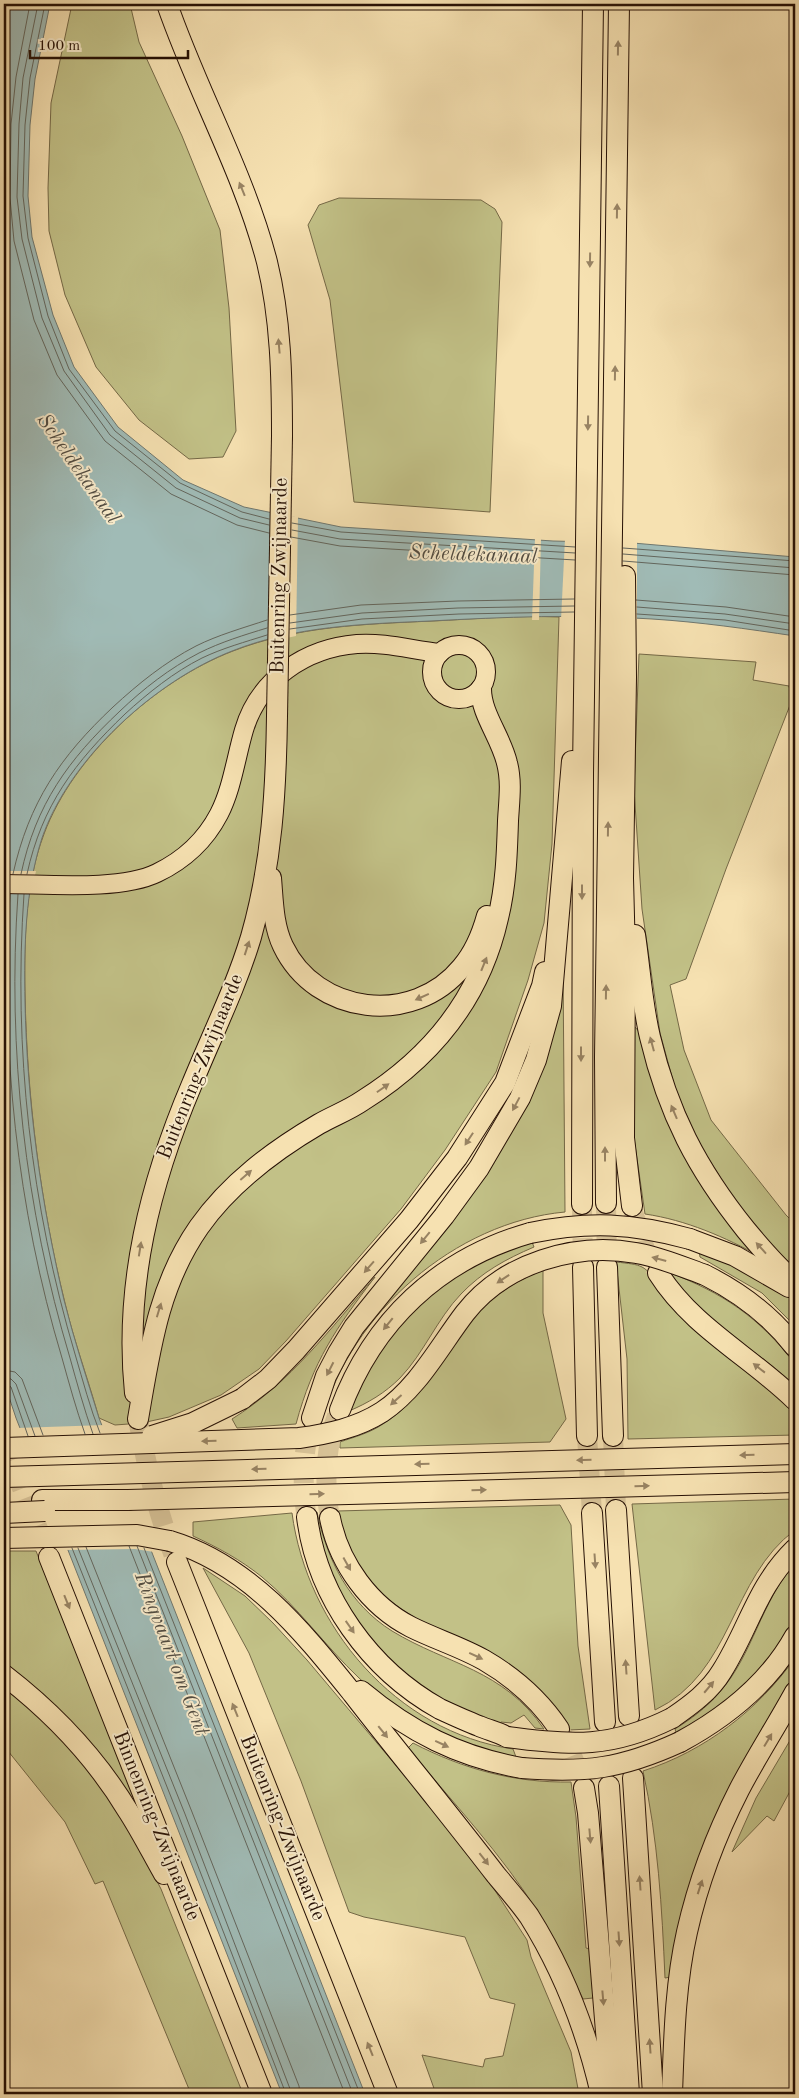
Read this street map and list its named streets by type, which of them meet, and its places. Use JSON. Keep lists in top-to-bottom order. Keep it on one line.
{"streets":{"highway":["Buitenring Zwijnaarde","Buitenring-Zwijnaarde","Binnenring-Zwijnaarde"]},"crossings":[["Buitenring Zwijnaarde","Buitenring-Zwijnaarde"]],"one_way":["Buitenring Zwijnaarde"],"water":["Scheldekanaal","Ringvaart om Gent"],"scale_bar":"100 m"}
